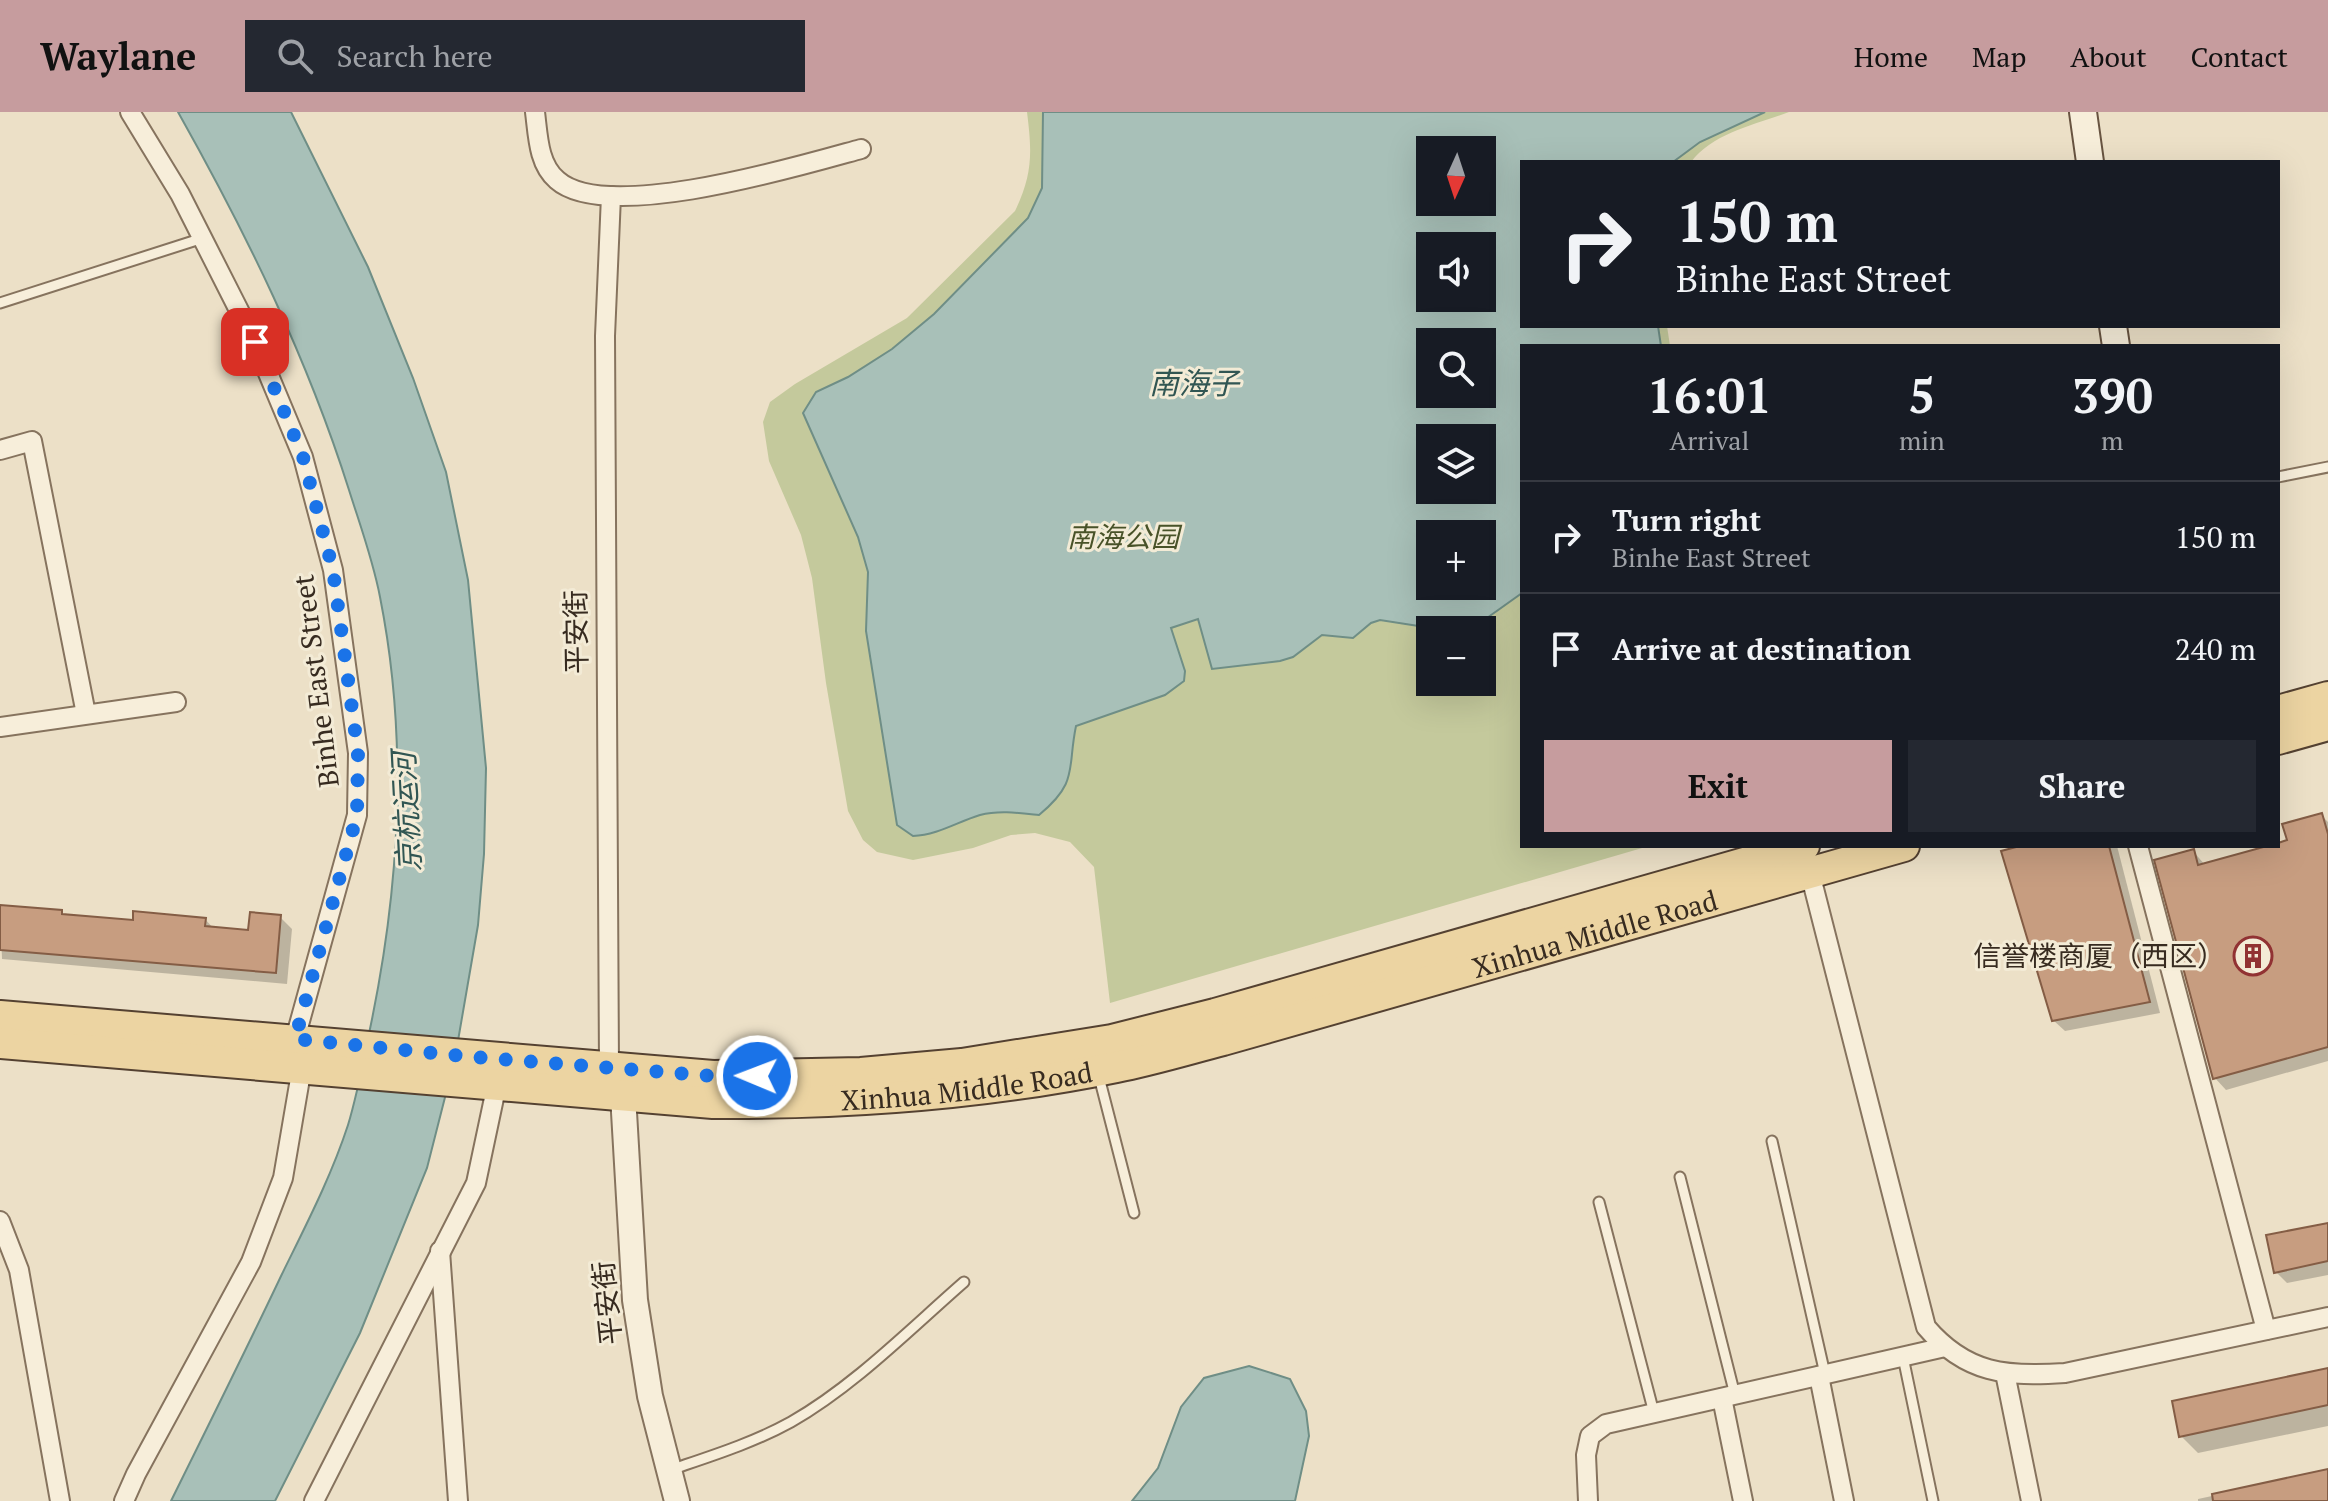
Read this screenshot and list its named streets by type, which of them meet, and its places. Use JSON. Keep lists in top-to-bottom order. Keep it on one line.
{"streets":{"main road":["Xinhua Middle Road"],"street":["平安街","Binhe East Street"]},"crossings":[["平安街","Xinhua Middle Road"],["Binhe East Street","Xinhua Middle Road"]],"water":["南海子","京杭运河"],"parks":["南海公园"],"places":{"building":["信誉楼商厦（西区）"]},"north":"bottom","page":{"header":"Waylane","search":"Search here","nav":["Home","Map","About","Contact"],"map_buttons":["+","−"],"turn":["150 m","Binhe East Street"],"eta":["16:01","Arrival","5","min","390","m"],"list":[{"name":"Turn right","note":"Binhe East Street","value":"150 m"},{"name":"Arrive at destination","value":"240 m"}],"buttons":["Exit","Share"]}}
